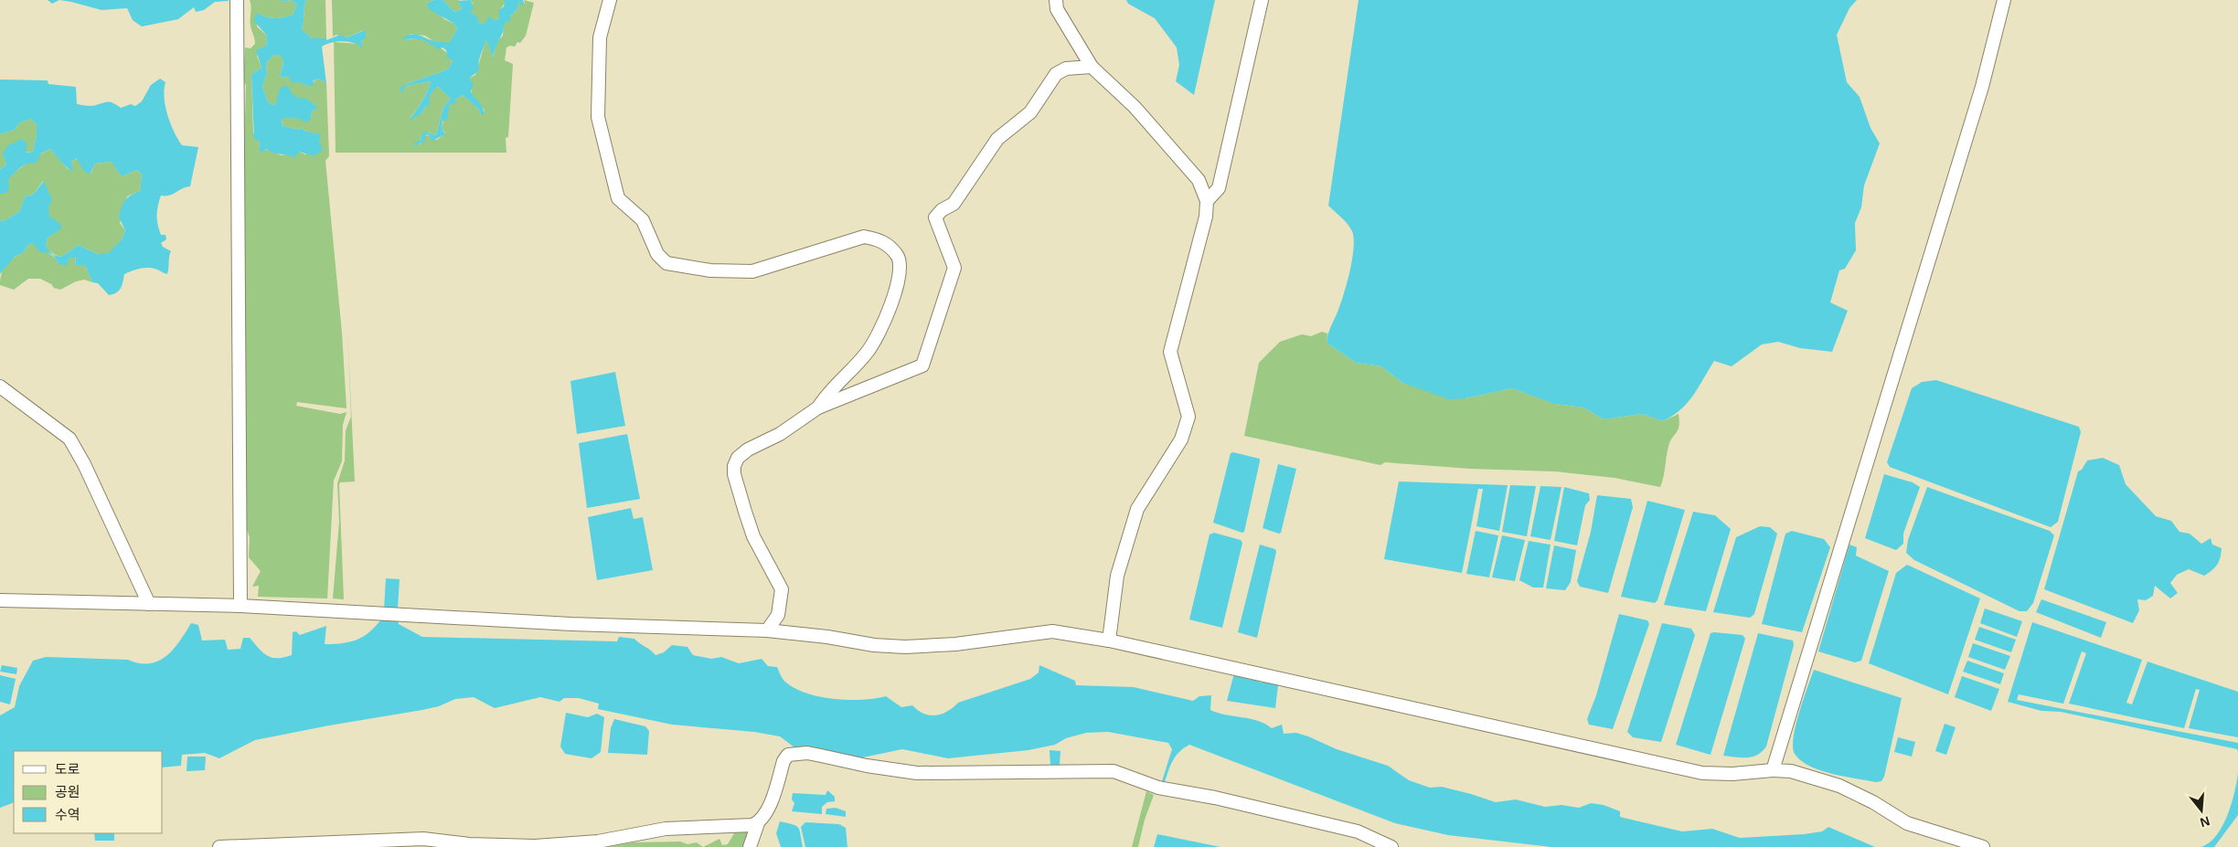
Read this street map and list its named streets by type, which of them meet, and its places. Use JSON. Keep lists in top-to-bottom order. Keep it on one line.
{"legend":["도로","공원","수역"],"north":"bottom"}
